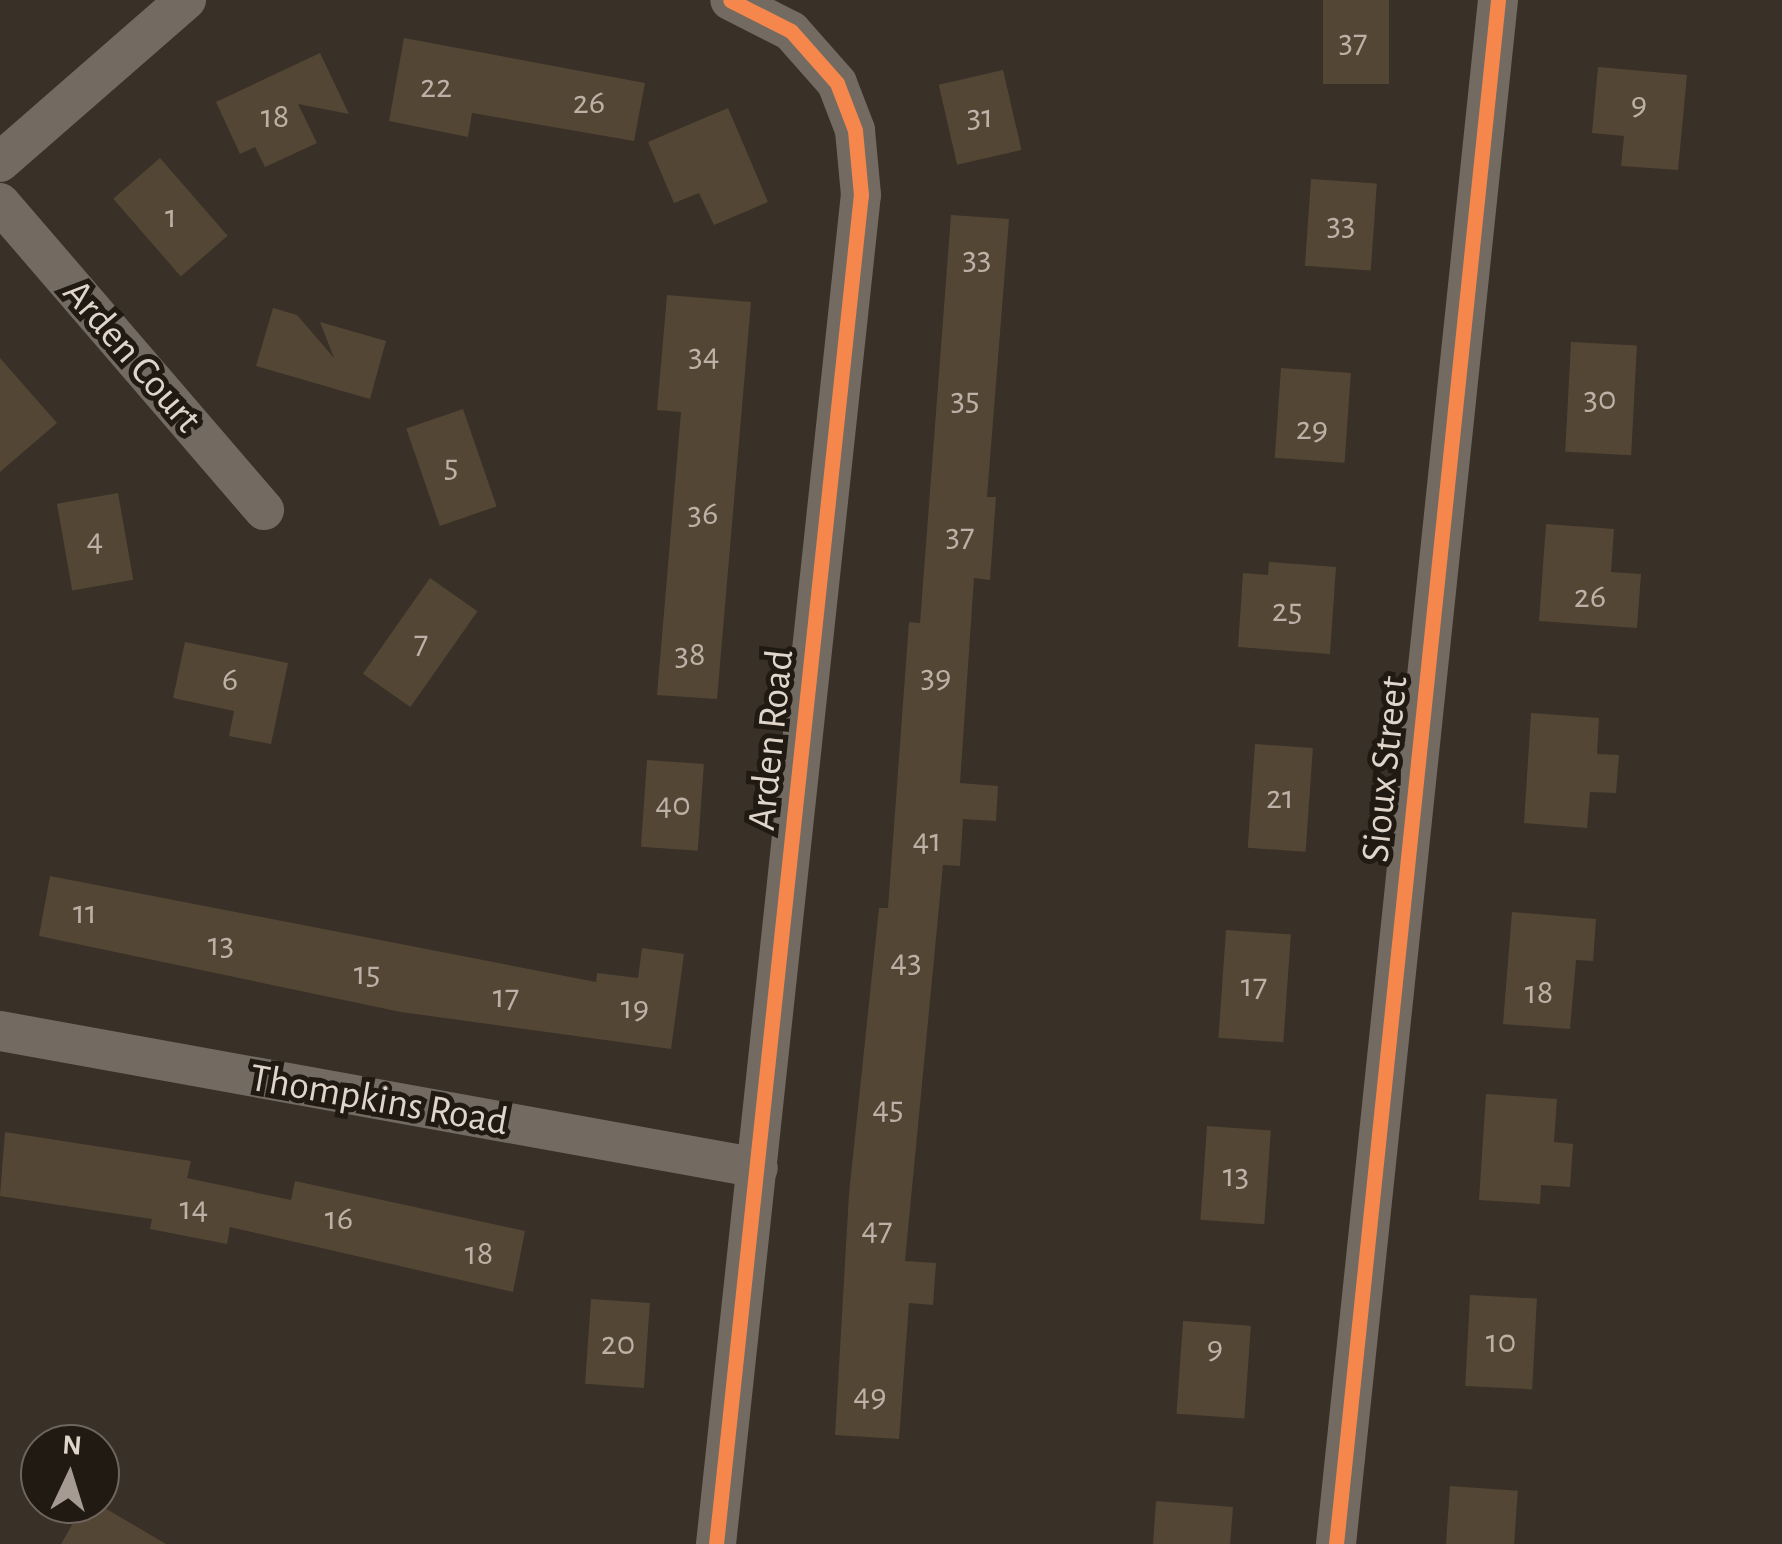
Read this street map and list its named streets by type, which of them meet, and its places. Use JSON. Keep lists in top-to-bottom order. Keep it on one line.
{"streets":{"street":["Arden Court","Arden Road","Sioux Street","Thompkins Road"]},"crossings":[["Arden Road","Thompkins Road"]],"house_numbers":["37","22","26","9","18","31","1","33","33","34","30","35","29","5","36","37","4","26","25","7","38","39","6","21","40","41","11","13","43","15","17","18","17","19","45","13","14","16","47","18","10","20","9","49"],"north":"top"}
